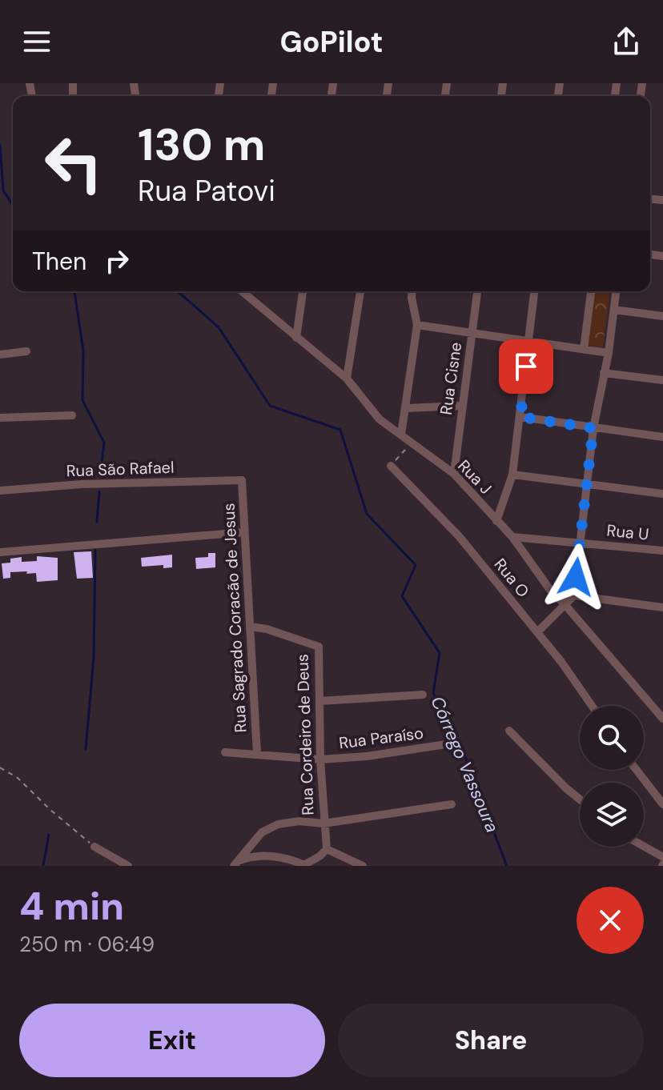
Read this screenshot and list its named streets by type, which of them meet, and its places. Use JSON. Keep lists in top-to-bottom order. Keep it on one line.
{"streets":{"street":["Rua Cisne","Rua São Rafael","Rua J","Rua U","Rua O","Rua Sagrado Coracão de Jesus","Rua Cordeiro de Deus","Rua Paraíso"]},"crossings":[["Rua Cisne","Rua J"],["Rua São Rafael","Rua Sagrado Coracão de Jesus"],["Rua J","Rua U"],["Rua Sagrado Coracão de Jesus","Rua Cordeiro de Deus"],["Rua Sagrado Coracão de Jesus","Rua Paraíso"],["Rua Cordeiro de Deus","Rua Paraíso"]],"water":["Córrego Vassoura"],"page":{"header":"GoPilot","turn":["130 m","Rua Patovi"],"then":"Then","heading":["4 min","250 m · 06:49"],"buttons":["Exit","Share"]}}
